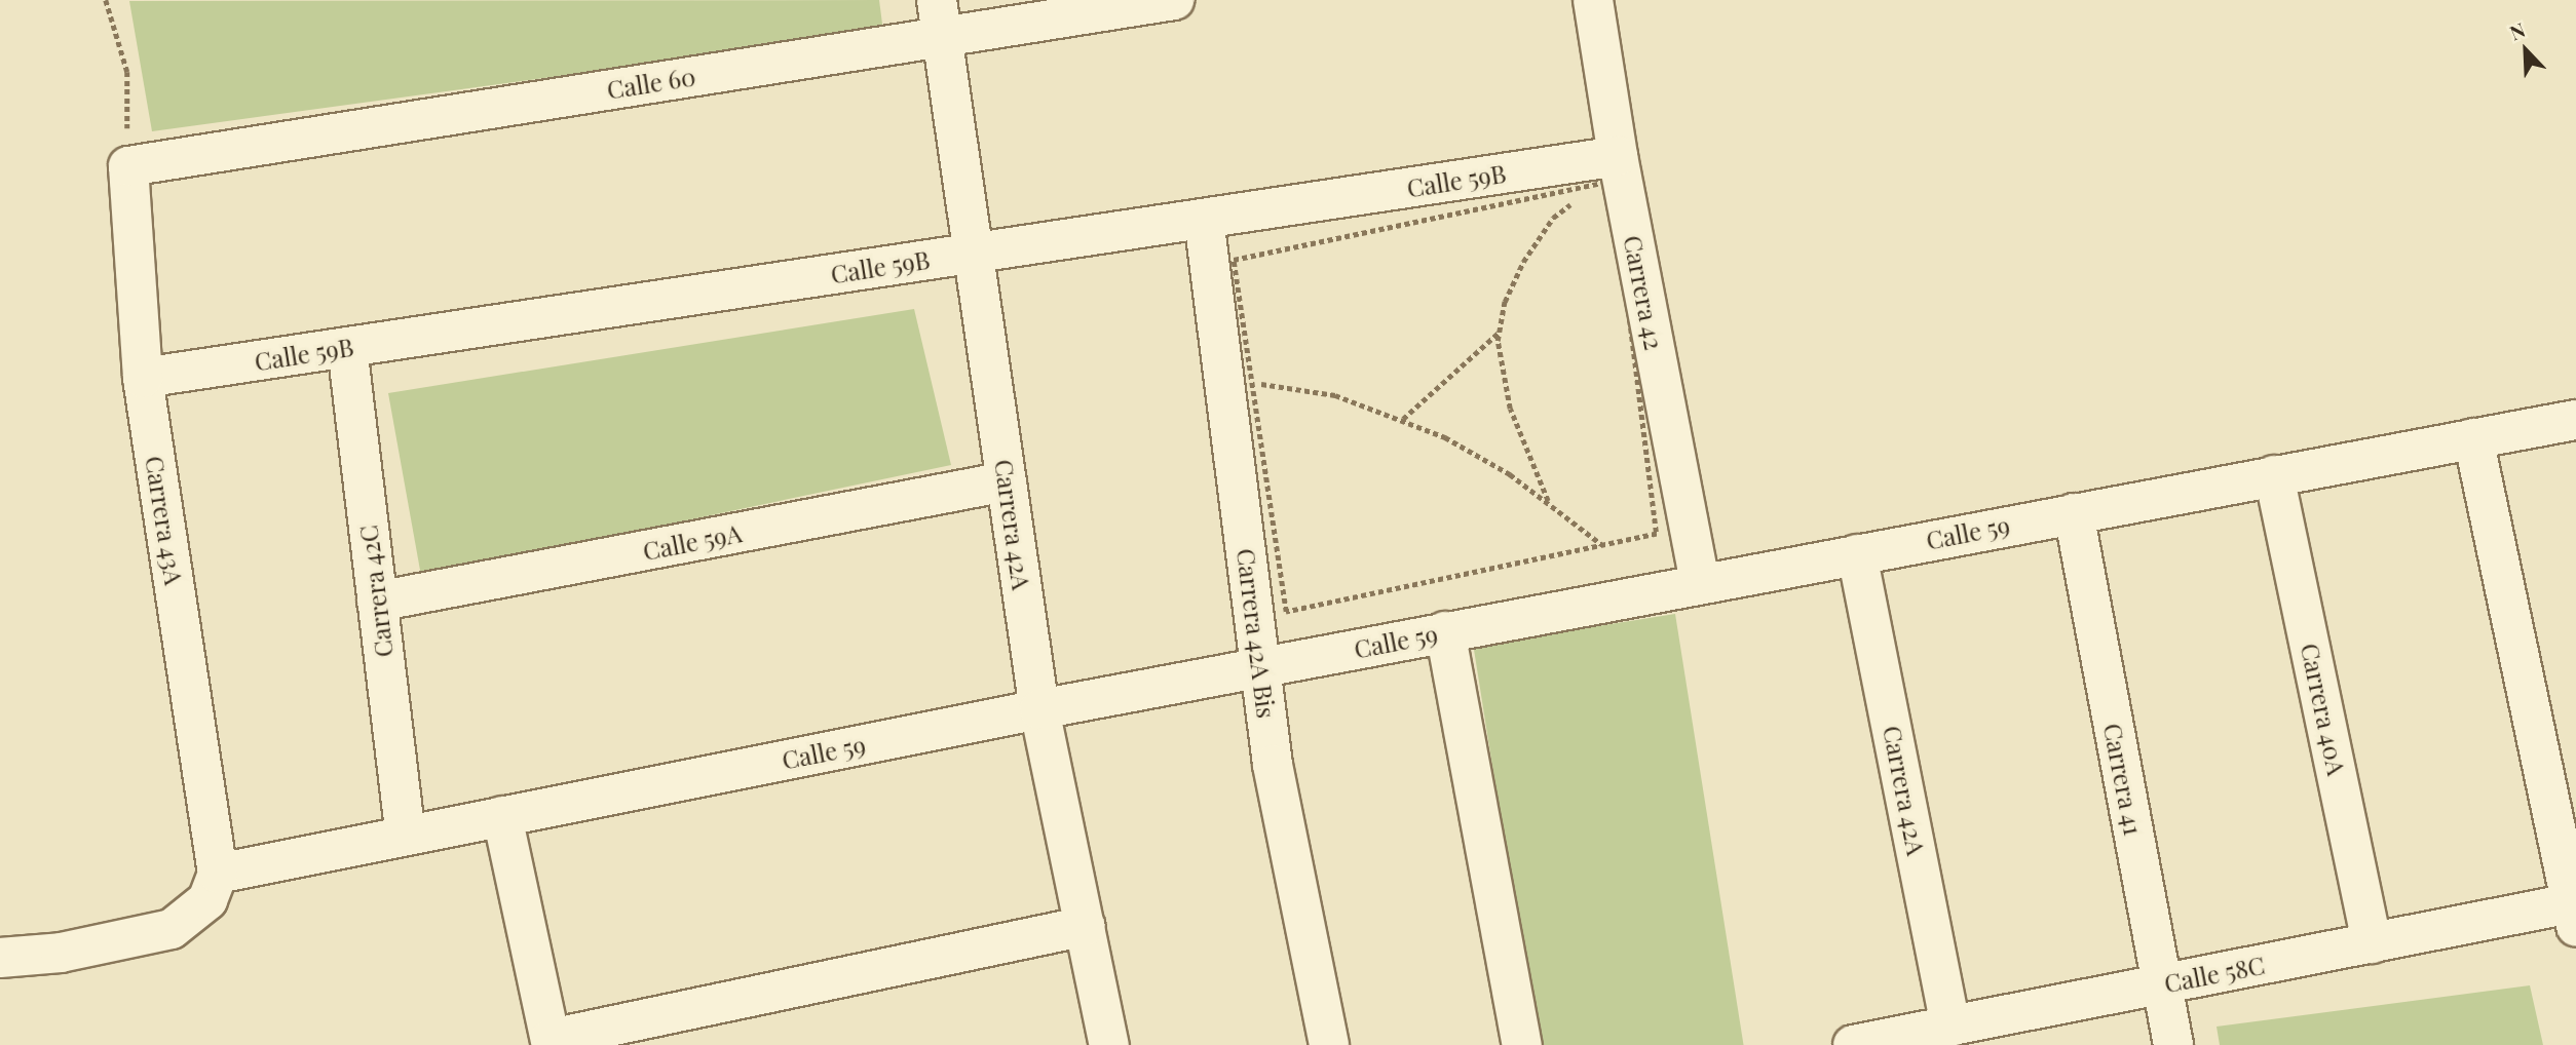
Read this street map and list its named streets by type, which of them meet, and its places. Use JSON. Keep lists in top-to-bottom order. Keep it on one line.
{"streets":{"street":["Calle 60","Calle 59B","Carrera 42","Carrera 43A","Carrera 42A","Calle 59","Calle 59A","Carrera 42C","Carrera 42A Bis","Carrera 40A","Carrera 41","Calle 58C"]},"crossings":[["Calle 60","Carrera 43A"],["Calle 60","Carrera 42A"],["Calle 59B","Carrera 42"],["Calle 59B","Carrera 43A"],["Calle 59B","Carrera 42A"],["Calle 59B","Carrera 42C"],["Calle 59B","Carrera 42A Bis"],["Carrera 42","Calle 59"],["Carrera 43A","Calle 59"],["Carrera 42A","Calle 59"],["Carrera 42A","Calle 59A"],["Carrera 42A","Calle 58C"],["Calle 59","Carrera 42C"],["Calle 59","Carrera 42A Bis"],["Calle 59","Carrera 40A"],["Calle 59","Carrera 41"],["Calle 59A","Carrera 42C"],["Carrera 40A","Calle 58C"],["Carrera 41","Calle 58C"]],"north":"top left"}
